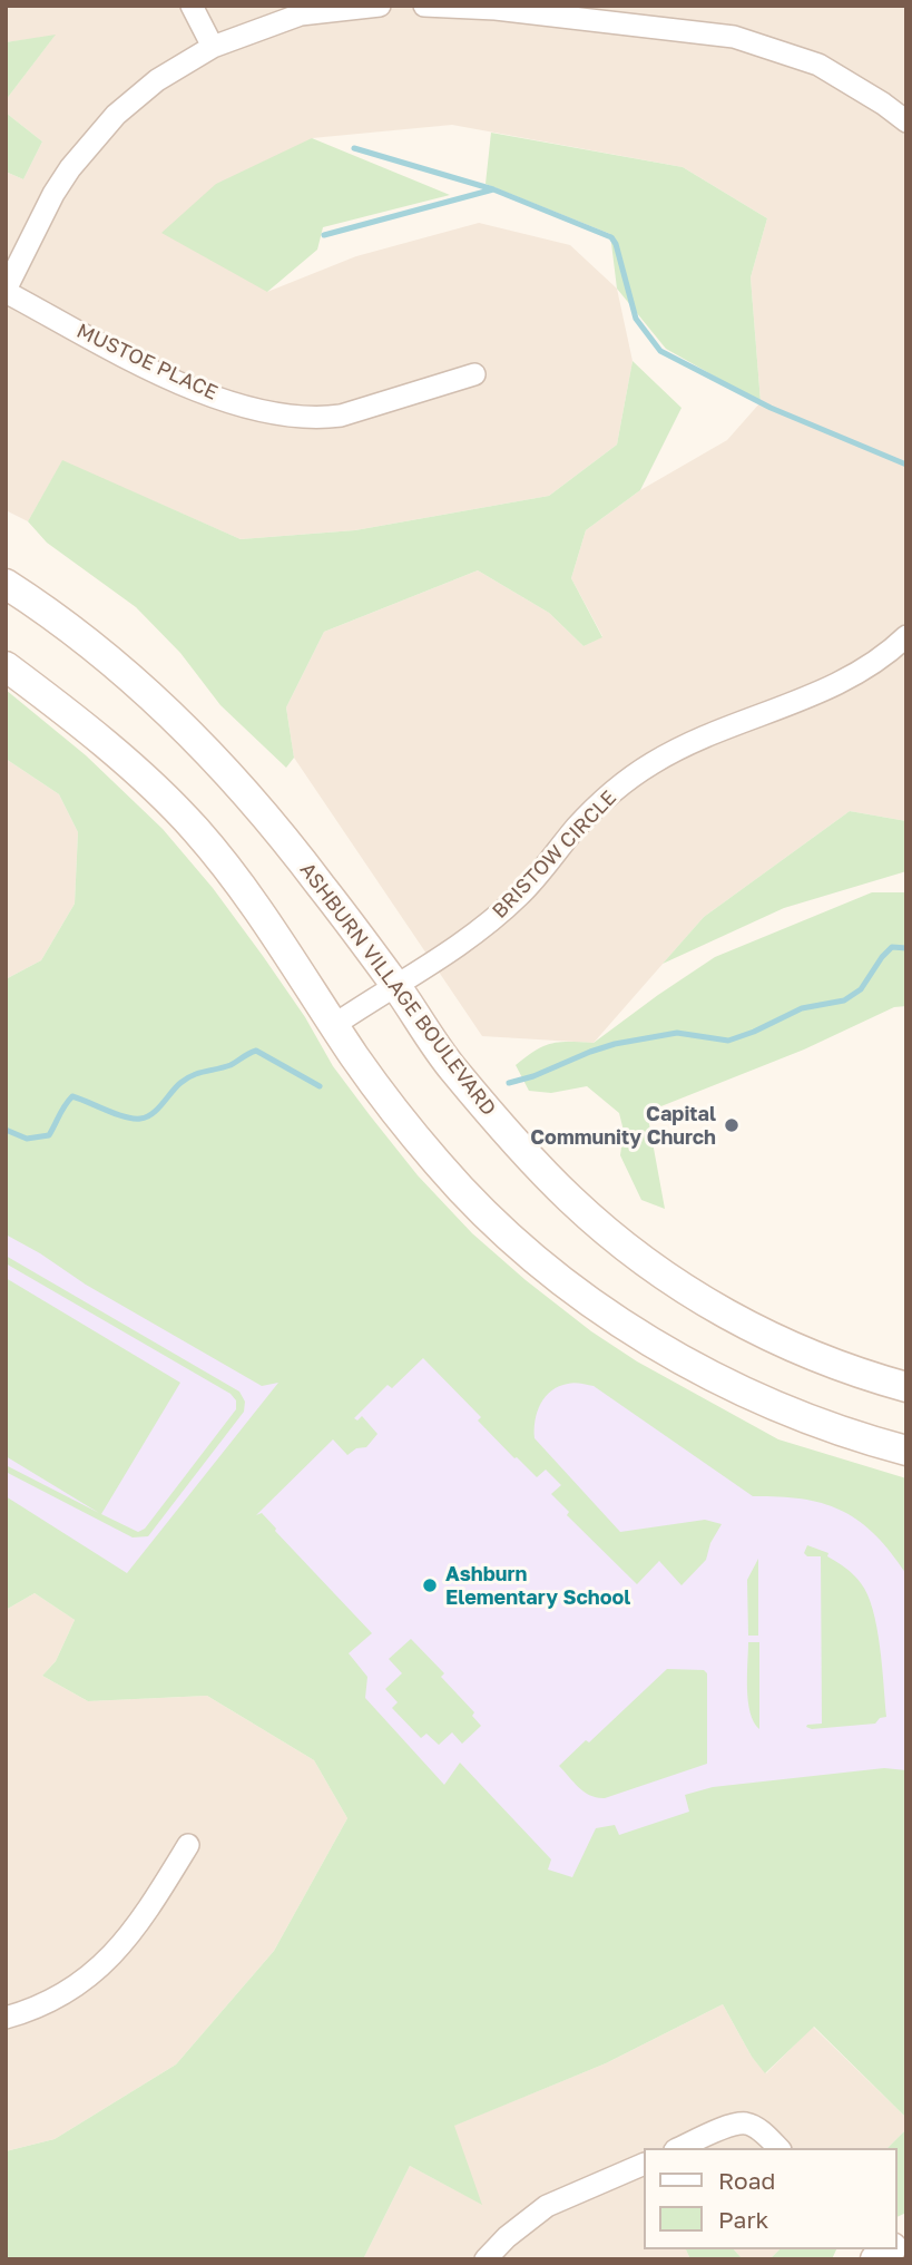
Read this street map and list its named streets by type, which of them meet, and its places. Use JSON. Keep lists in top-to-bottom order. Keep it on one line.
{"streets":{"main road":["ASHBURN VILLAGE BOULEVARD"],"street":["MUSTOE PLACE","BRISTOW CIRCLE"]},"crossings":[["BRISTOW CIRCLE","ASHBURN VILLAGE BOULEVARD"]],"places":["Capital Community Church","Ashburn Elementary School"],"legend":["Road","Park"]}
